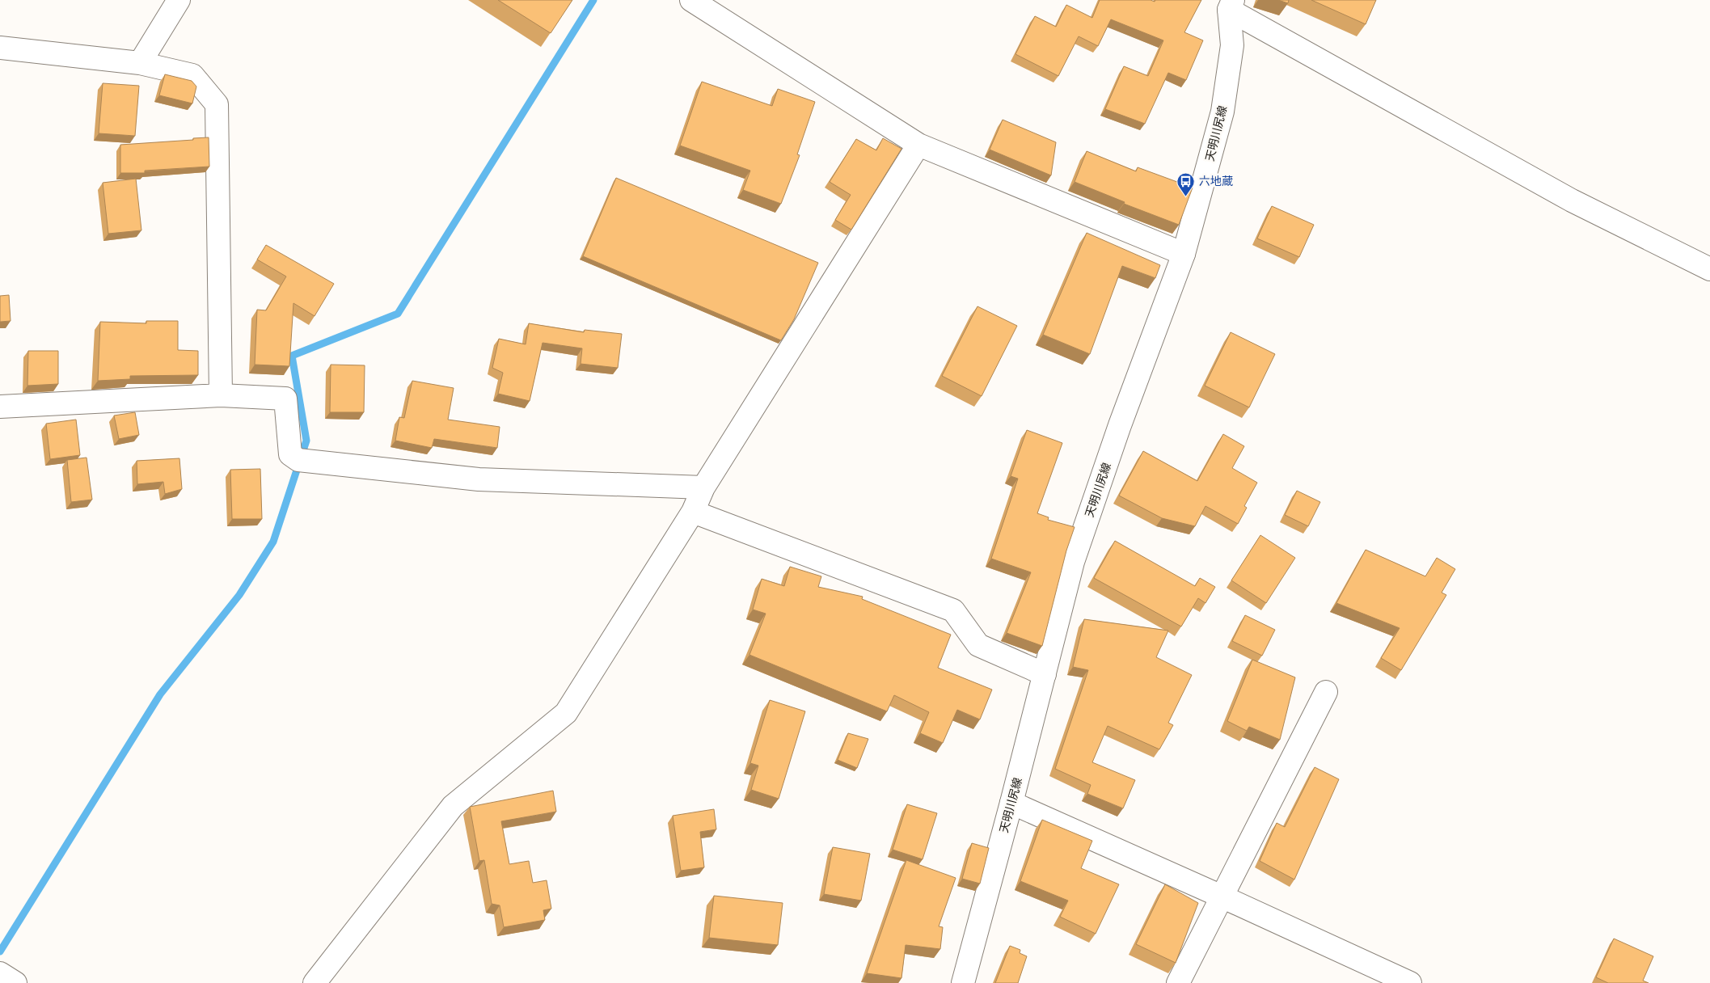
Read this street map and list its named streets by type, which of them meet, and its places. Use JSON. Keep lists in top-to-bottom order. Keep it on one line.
{"streets":{"street":["天明川尻線"]},"places":{"bus stop":["六地蔵"]}}
